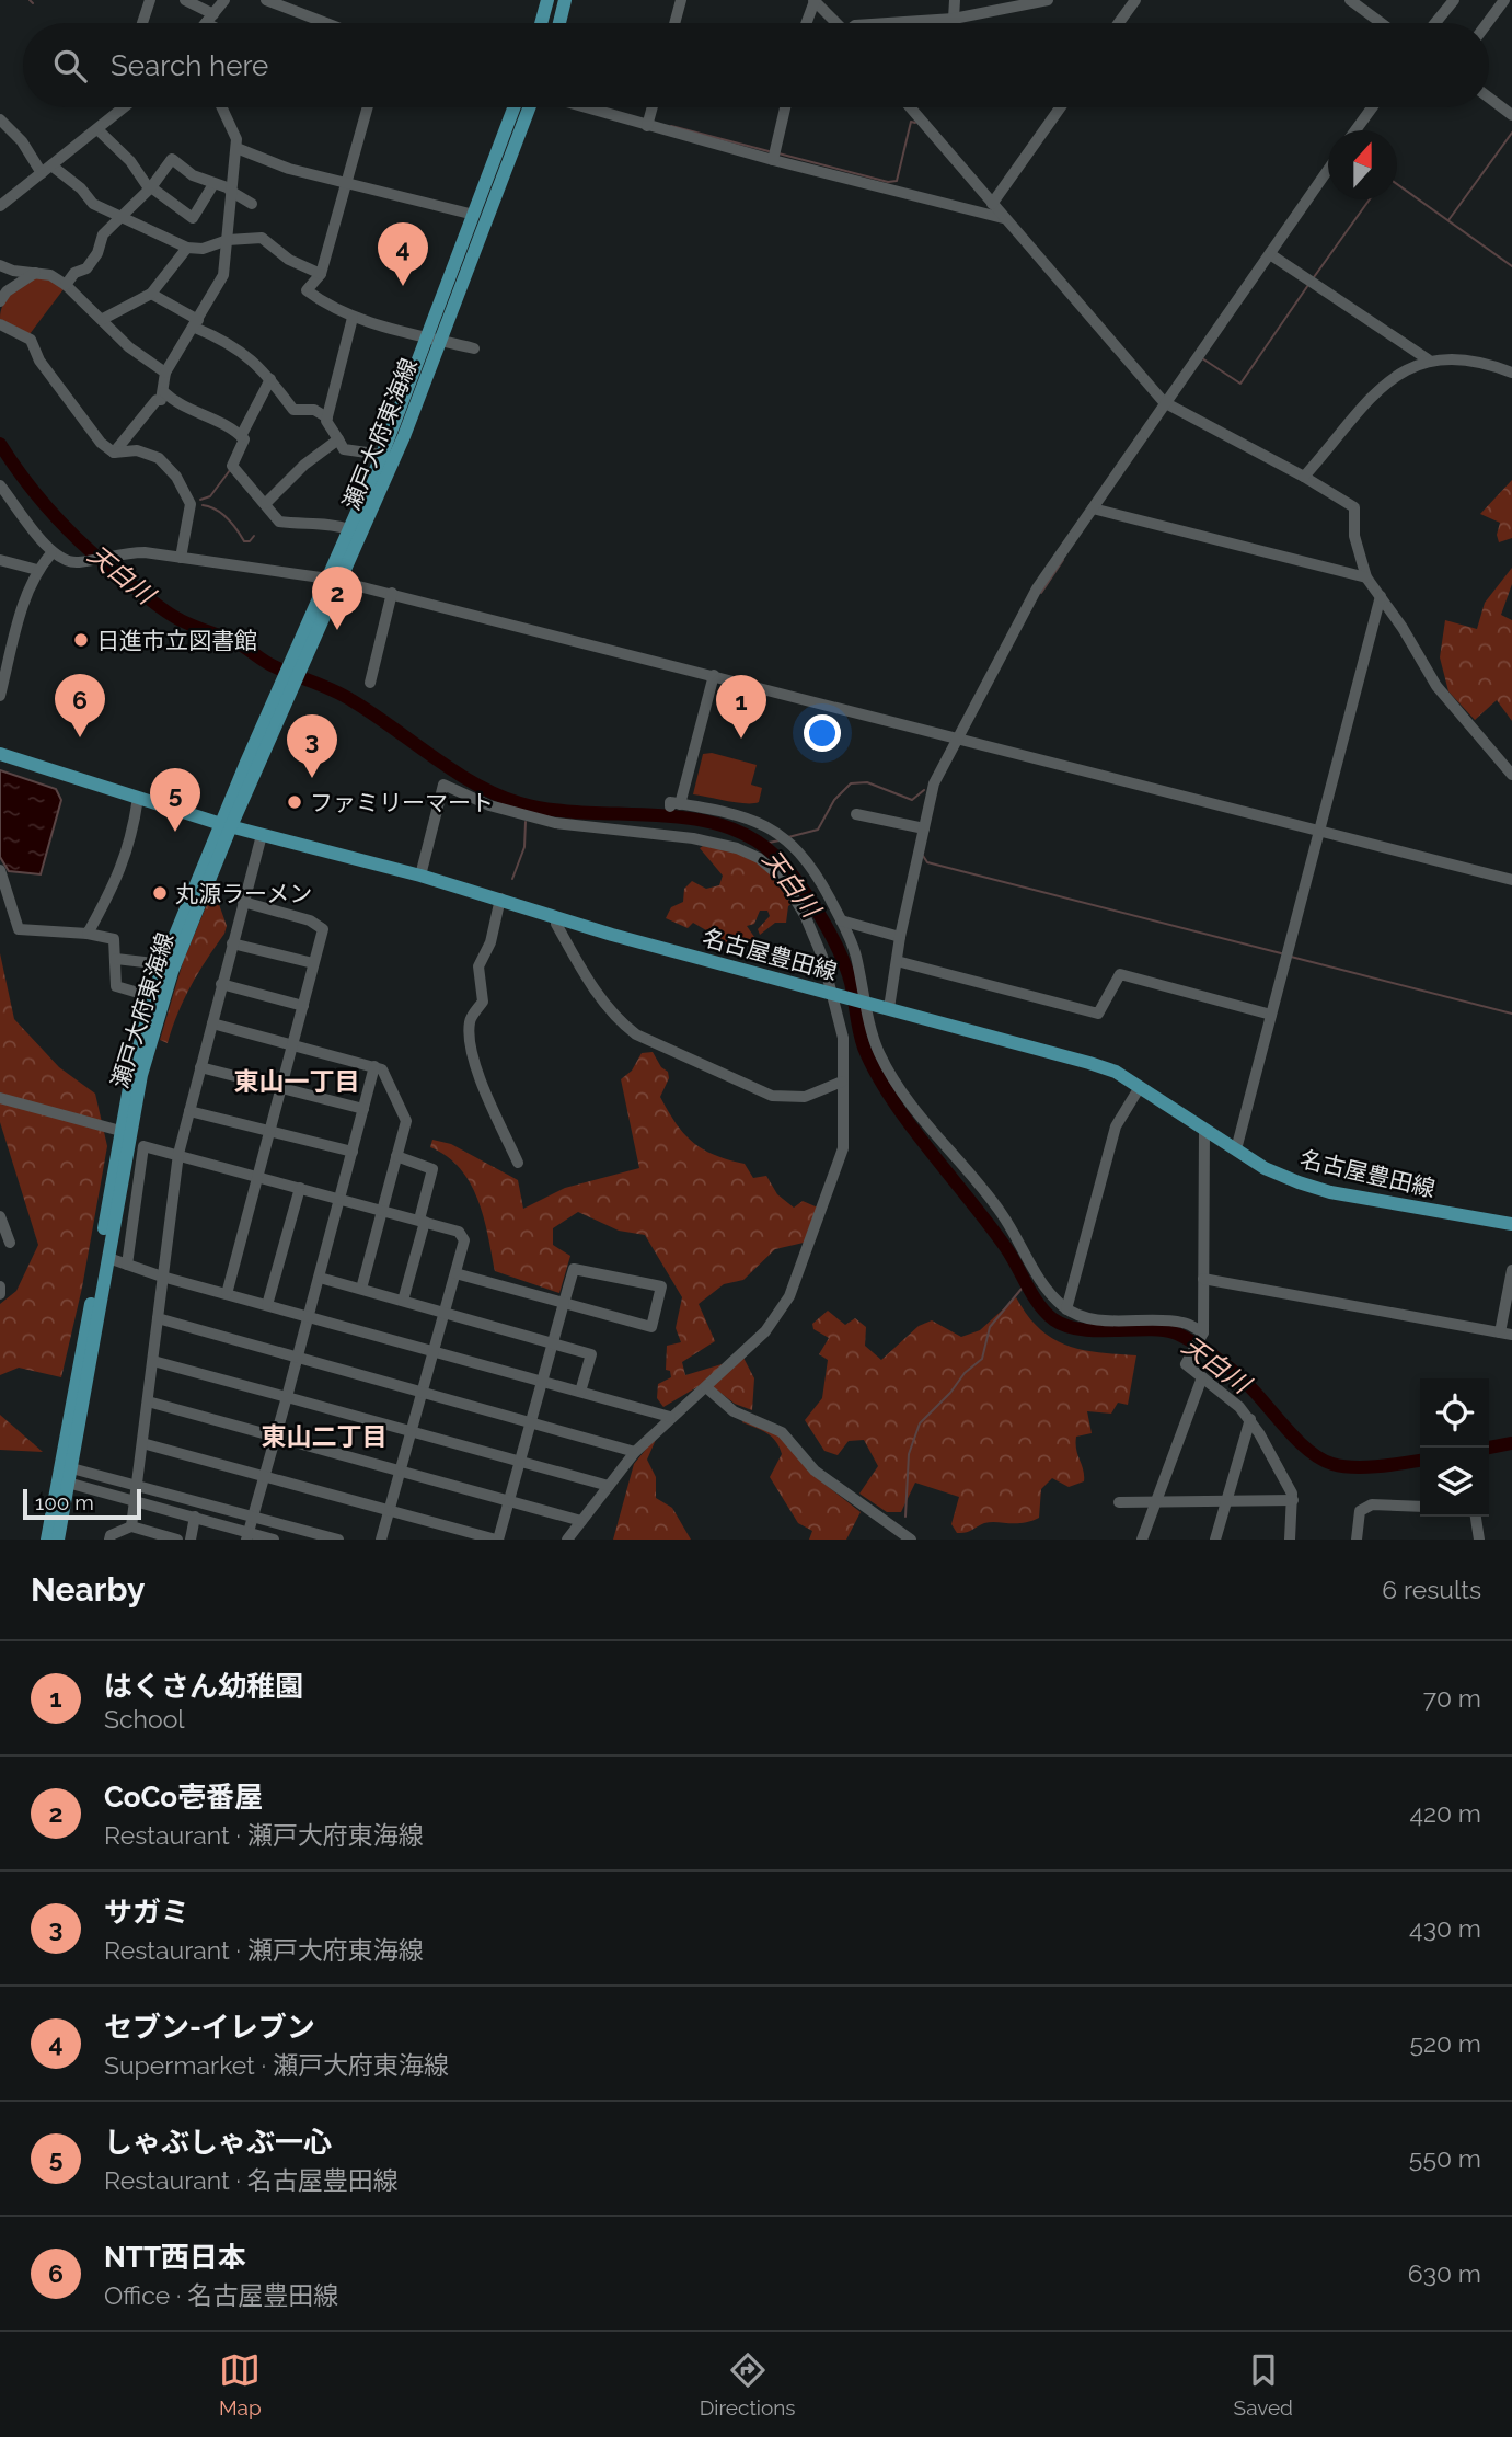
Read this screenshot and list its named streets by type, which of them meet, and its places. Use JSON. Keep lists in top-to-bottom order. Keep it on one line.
{"streets":{"main road":["瀬戸大府東海線","名古屋豊田線"]},"crossings":[["瀬戸大府東海線","名古屋豊田線"]],"districts":["東山一丁目","東山二丁目"],"water":["天白川"],"places":["日進市立図書館","ファミリーマート","丸源ラーメン"],"scale_bar":"100 m","north":"top","page":{"search":"Search here","pins":["4","2","6","1","3","5"],"scale":"100 m","heading":["Nearby","6 results"],"list":[{"mark":"1","name":"はくさん幼稚園","note":"School","value":"70 m"},{"mark":"2","name":"CoCo壱番屋","note":"Restaurant · 瀬戸大府東海線","value":"420 m"},{"mark":"3","name":"サガミ","note":"Restaurant · 瀬戸大府東海線","value":"430 m"},{"mark":"4","name":"セブン-イレブン","note":"Supermarket · 瀬戸大府東海線","value":"520 m"},{"mark":"5","name":"しゃぶしゃぶ一心","note":"Restaurant · 名古屋豊田線","value":"550 m"},{"mark":"6","name":"NTT西日本","note":"Office · 名古屋豊田線","value":"630 m"}],"nav":["Map","Directions","Saved"]}}
